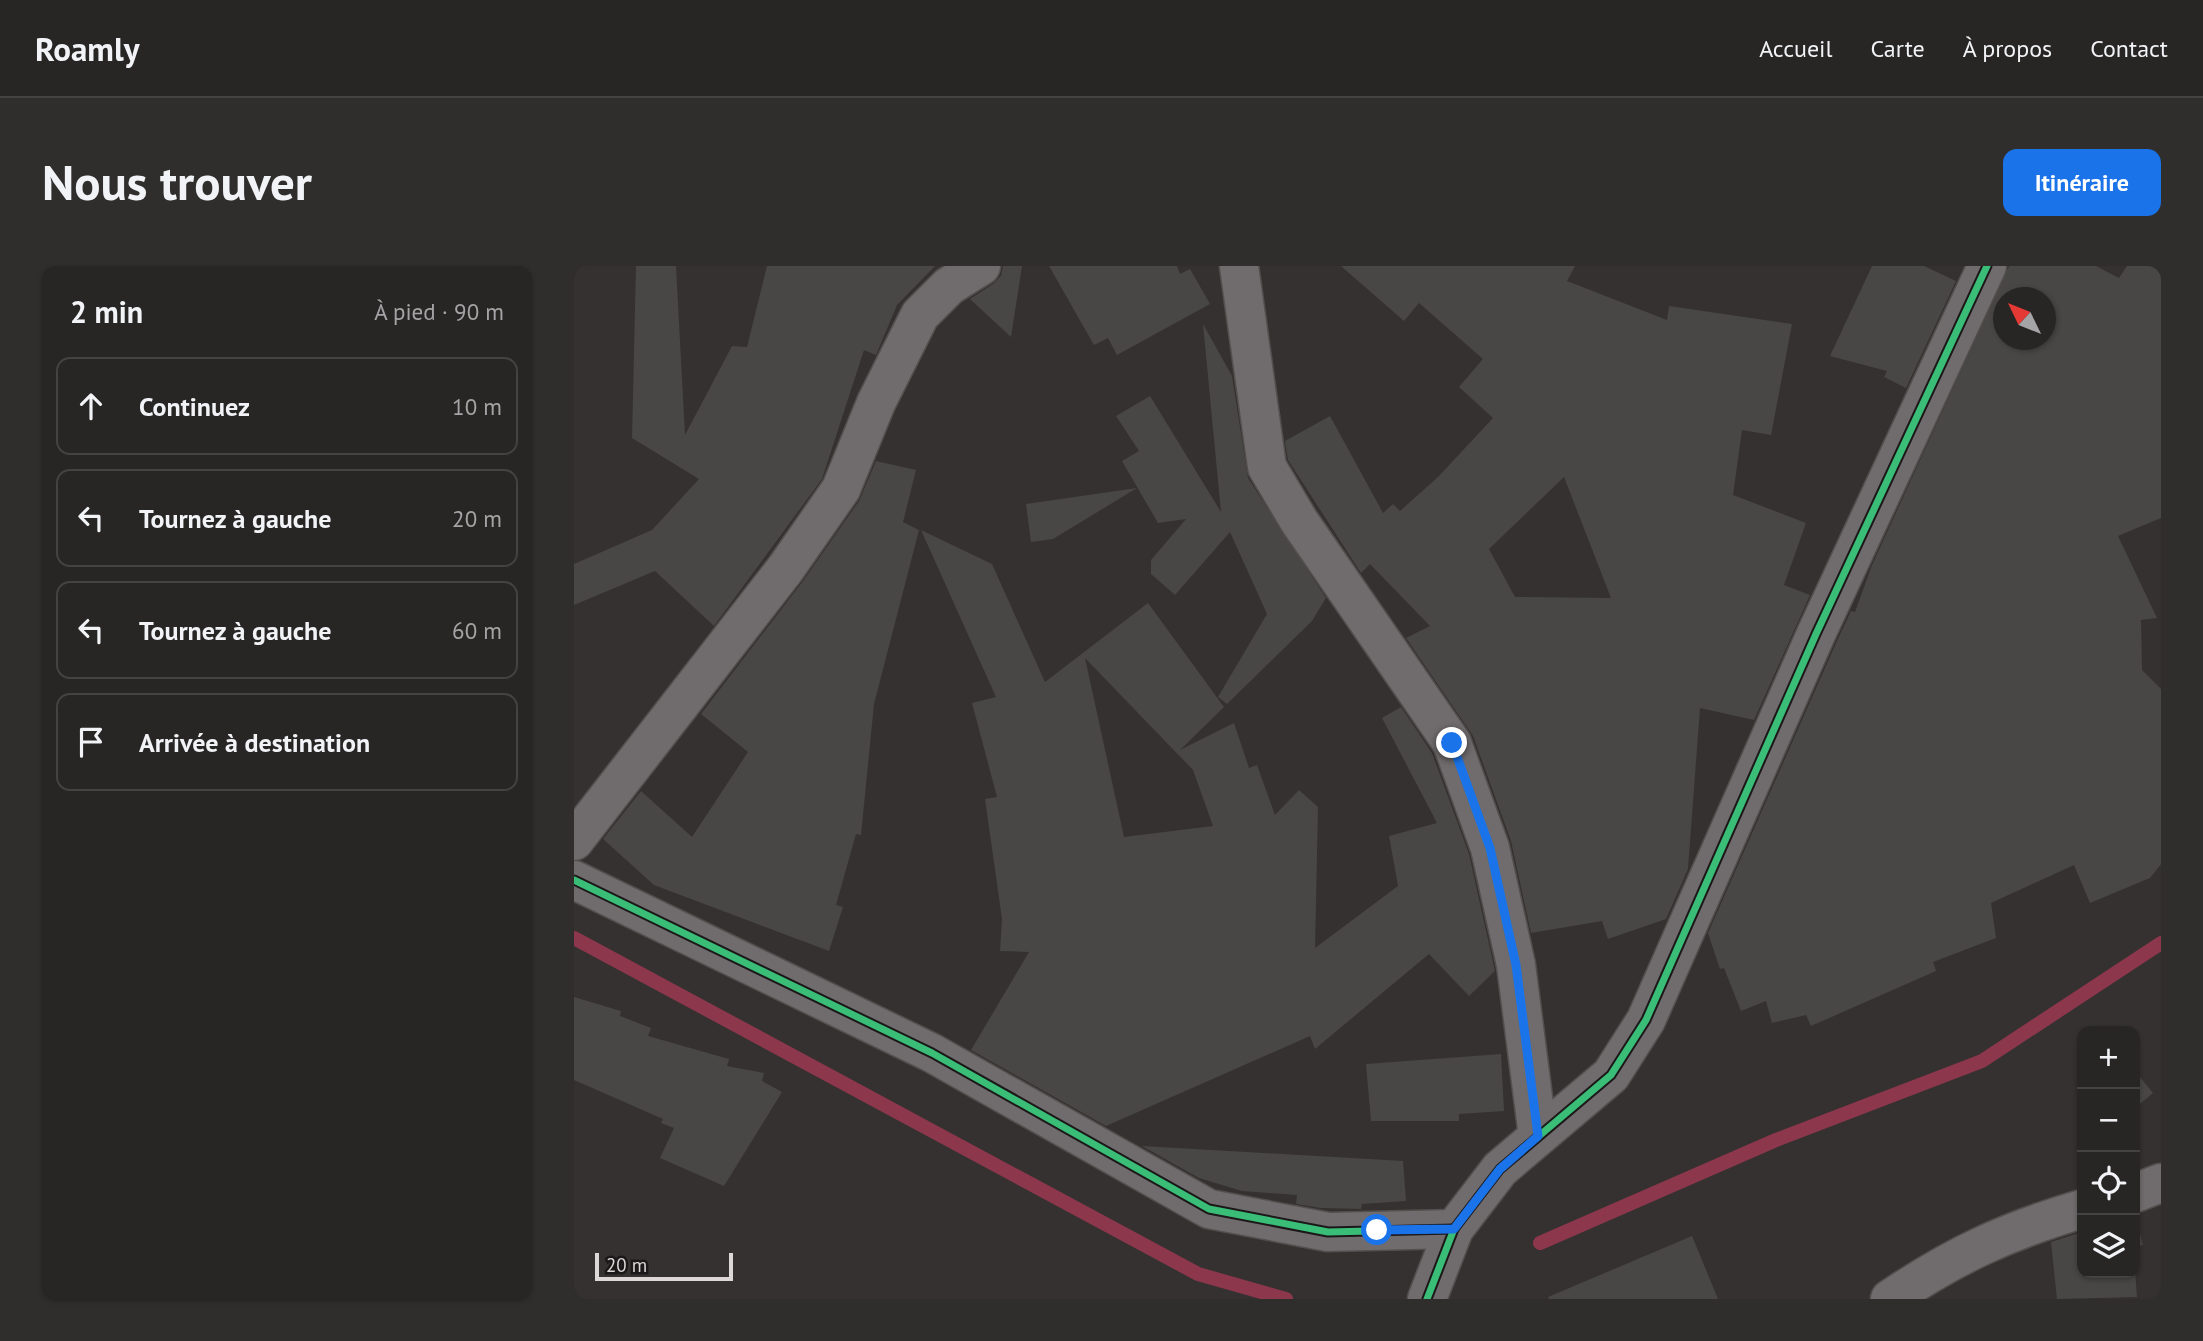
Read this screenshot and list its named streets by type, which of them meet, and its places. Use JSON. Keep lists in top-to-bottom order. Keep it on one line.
{"scale_bar":"20 m","north":"top left","page":{"header":"Roamly","nav":["Accueil","Carte","À propos","Contact"],"buttons":"Itinéraire","title":"Nous trouver","heading":["2 min","À pied · 90 m"],"list":[["Continuez","10 m"],["Tournez à gauche","20 m"],["Tournez à gauche","60 m"],"Arrivée à destination"],"map_buttons":["+","−"],"scale":"20 m"}}
